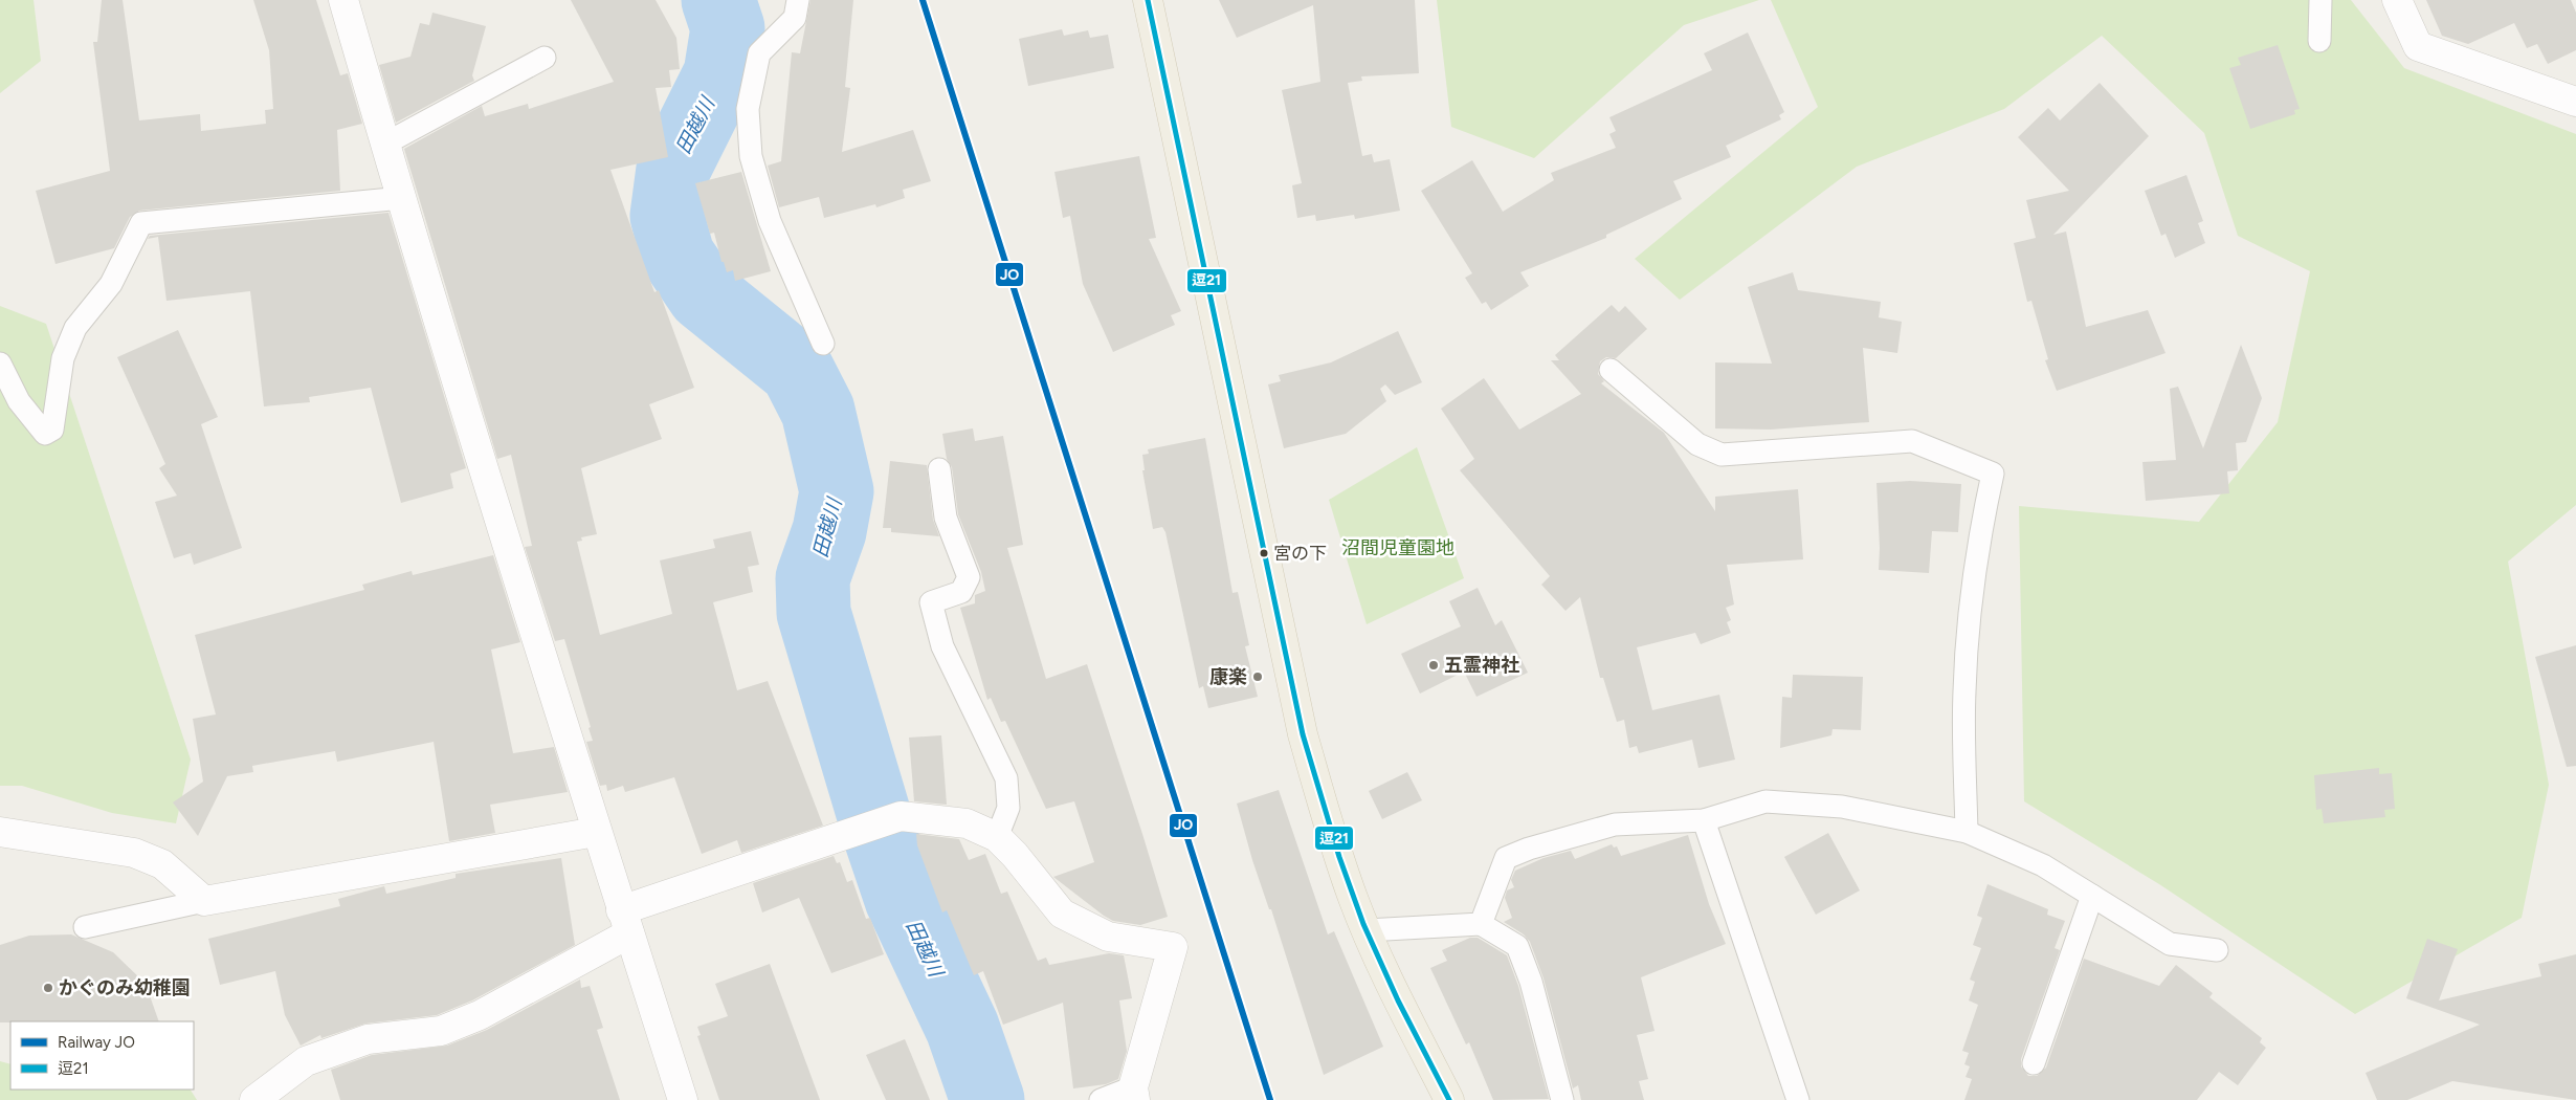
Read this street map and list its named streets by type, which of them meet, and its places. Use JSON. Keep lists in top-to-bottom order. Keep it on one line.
{"water":["田越川"],"parks":["沼間児童園地"],"places":["宮の下","五霊神社","康楽","かぐのみ幼稚園"],"lines":["rail line JO","transit line 逗21"],"legend":["Railway JO","逗21"]}
